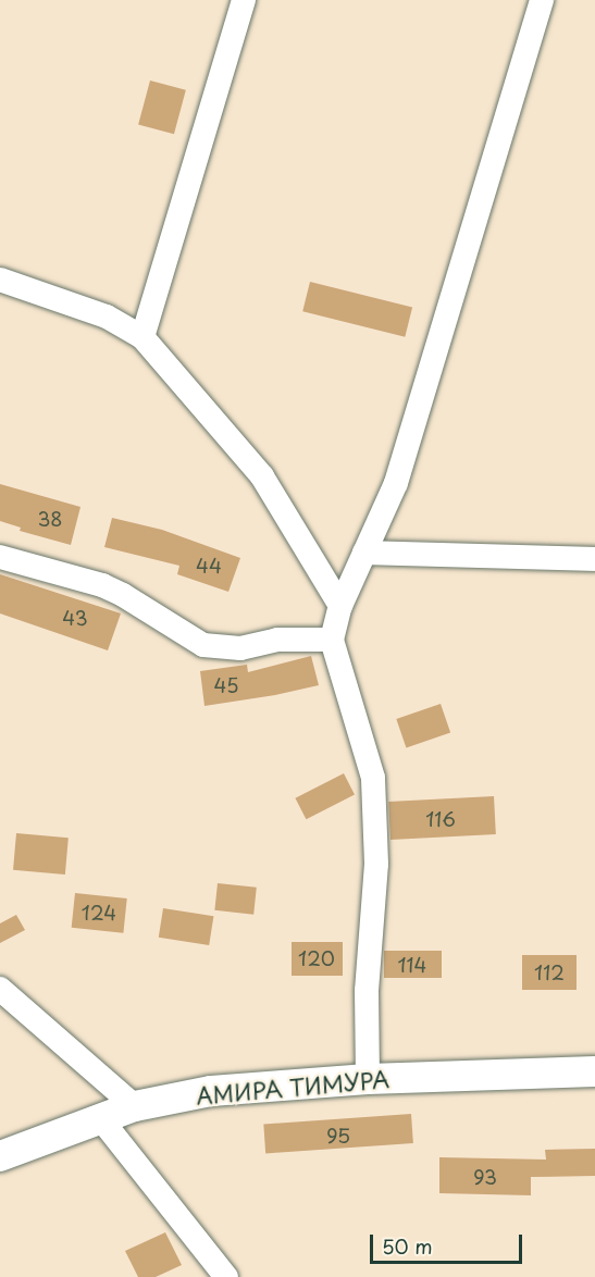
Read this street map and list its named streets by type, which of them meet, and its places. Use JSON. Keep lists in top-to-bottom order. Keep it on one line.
{"streets":{"street":["АМИРА ТИМУРА"]},"house_numbers":["38","44","43","45","116","124","120","114","112","95","93"],"scale_bar":"50 m"}
